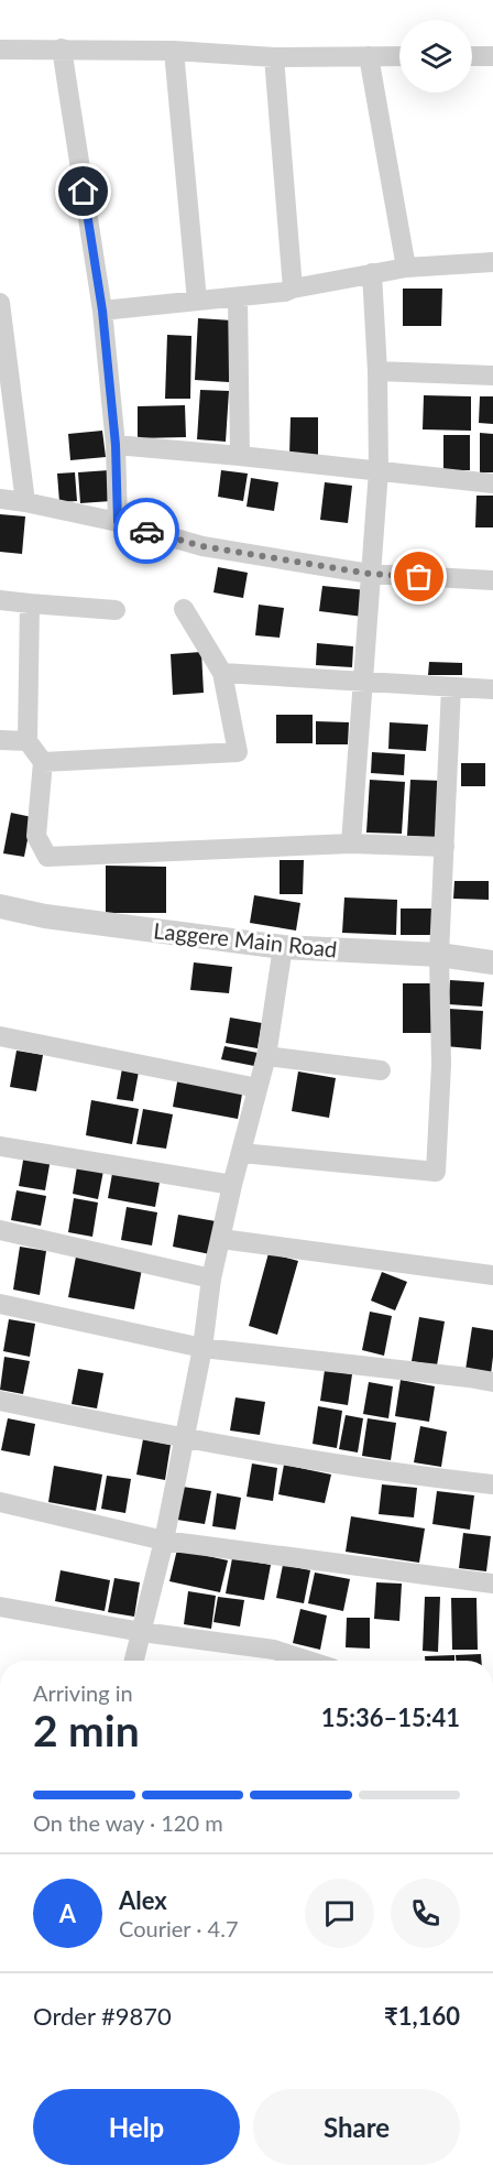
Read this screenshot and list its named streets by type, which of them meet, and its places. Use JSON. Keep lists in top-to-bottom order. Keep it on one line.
{"streets":{"street":["Laggere Main Road"]},"page":{"heading":["2 min","Arriving in","15:36–15:41"],"panel":["Alex","Courier · 4.7","Order #9870","₹1,160"],"bar":"On the way · 120 m","round":"A","buttons":["Help","Share"]}}
